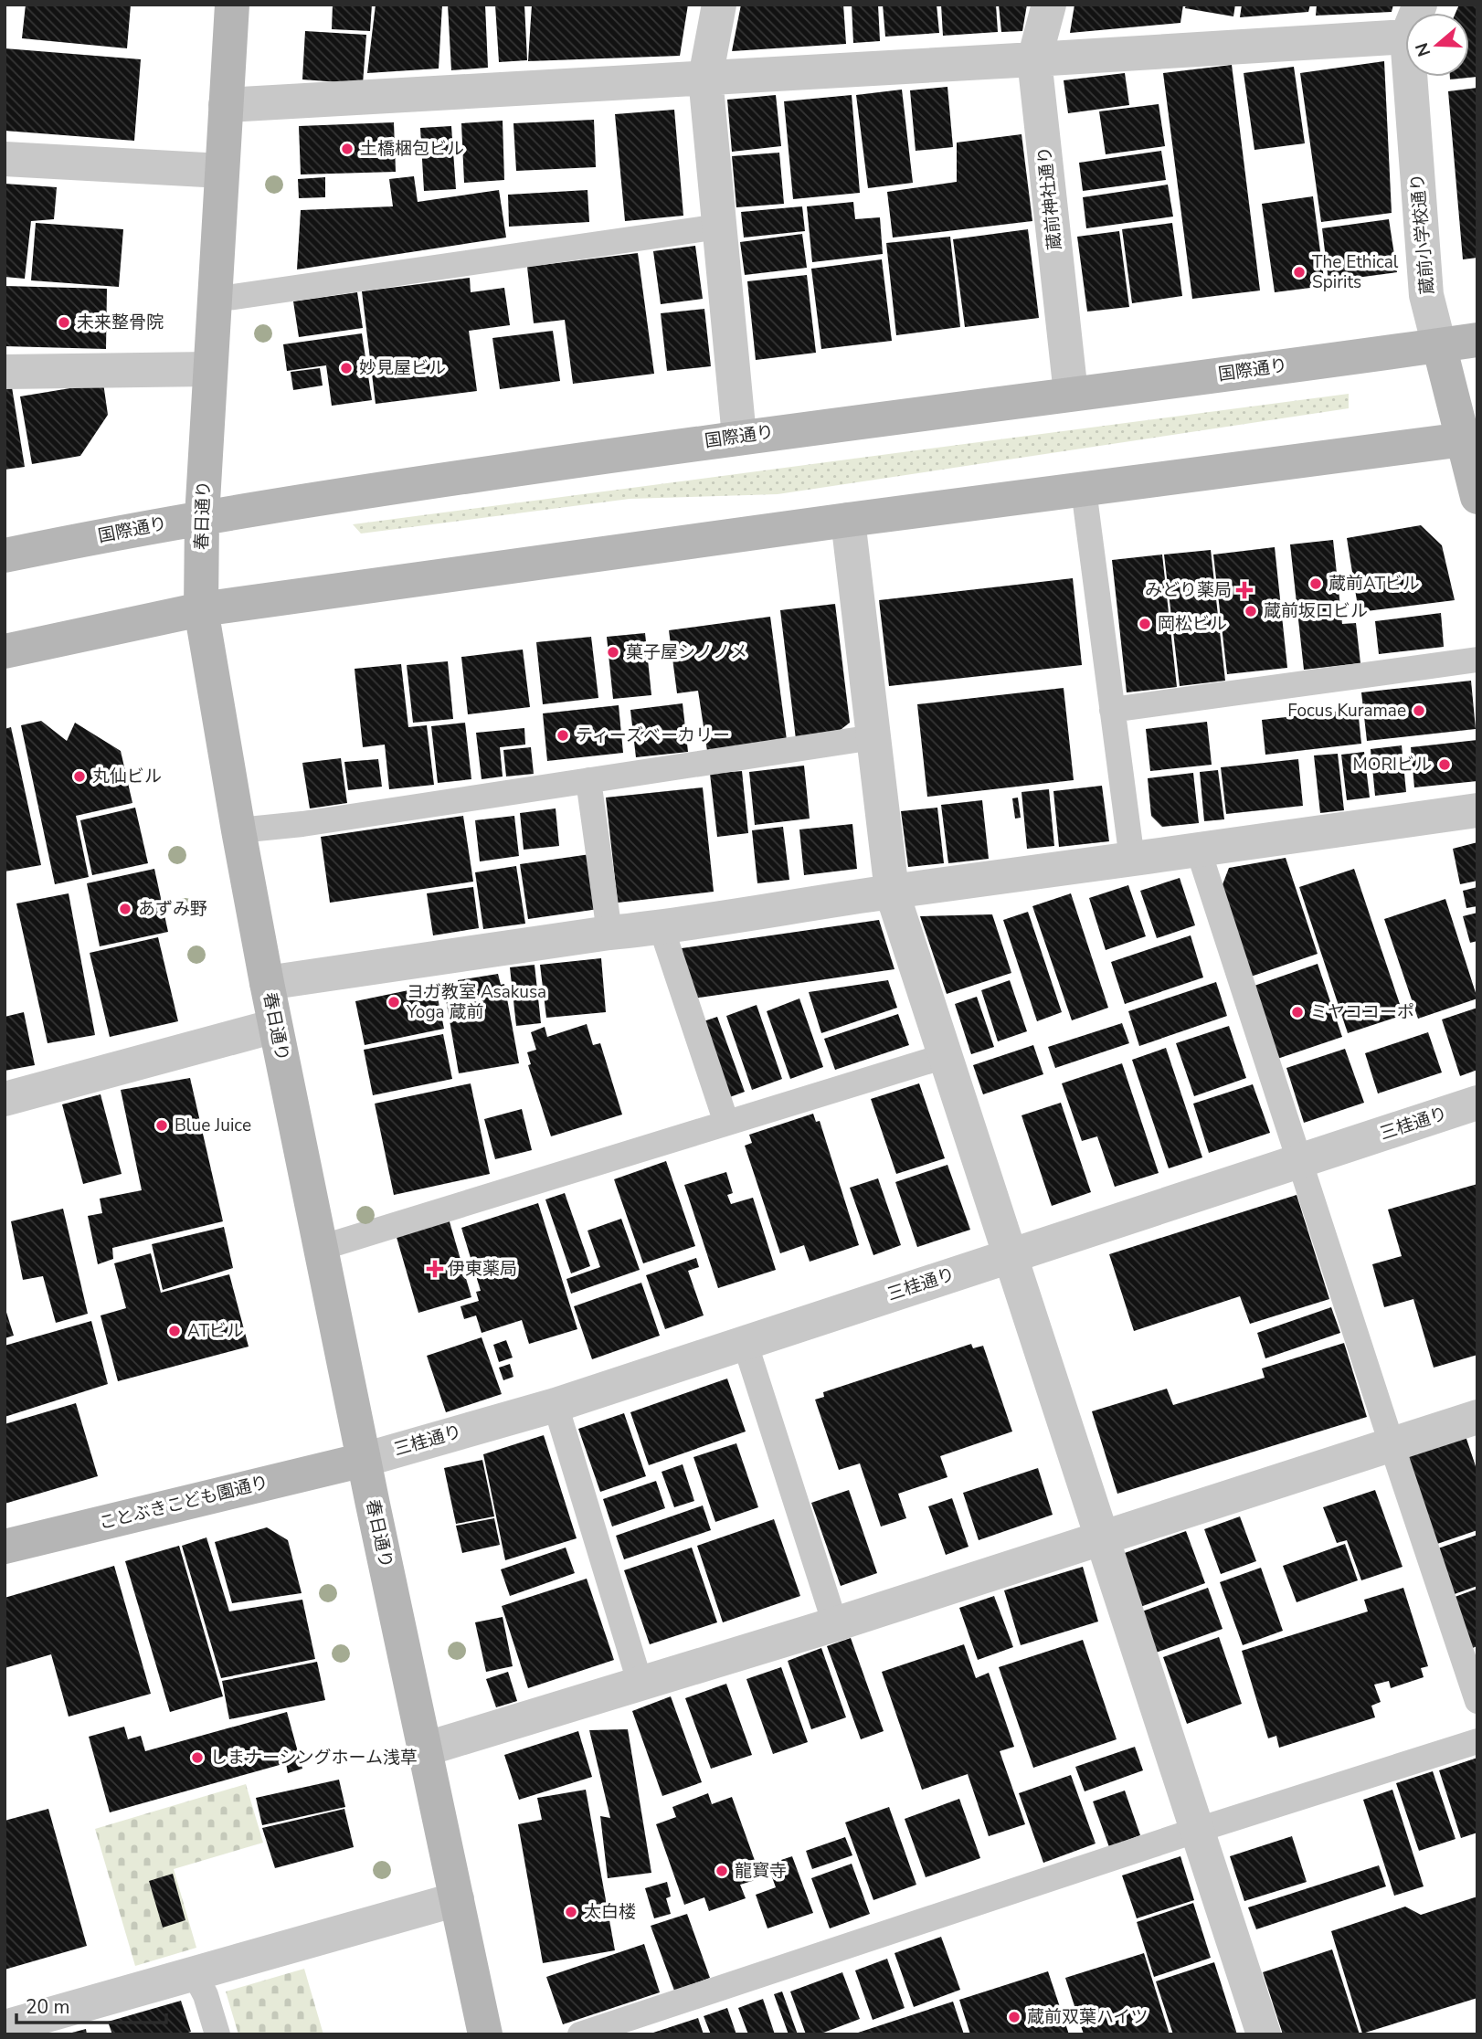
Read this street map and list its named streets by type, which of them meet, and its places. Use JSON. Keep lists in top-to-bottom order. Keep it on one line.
{"streets":{"main road":["蔵前小学校通り","国際通り","春日通り","ことぶきこども園通り"],"street":["蔵前神社通り","三桂通り"]},"crossings":[["蔵前神社通り","国際通り"],["蔵前小学校通り","国際通り"],["国際通り","春日通り"],["春日通り","三桂通り"],["春日通り","ことぶきこども園通り"],["三桂通り","ことぶきこども園通り"]],"places":{"other":["土橋梱包ビル","The Ethical Spirits","未来整骨院","妙見屋ビル","蔵前ATビル","蔵前坂口ビル","岡松ビル","菓子屋シノノメ","Focus Kuramae","ティーズベーカリー","MORIビル","丸仙ビル","あずみ野","ヨガ教室 Asakusa Yoga 蔵前","ミヤココーポ","Blue Juice","ATビル","しまナーシングホーム浅草","龍寳寺","太白楼","蔵前双葉ハイツ"],"health":["みどり薬局","伊東薬局"]},"scale_bar":"20 m","north":"left"}
